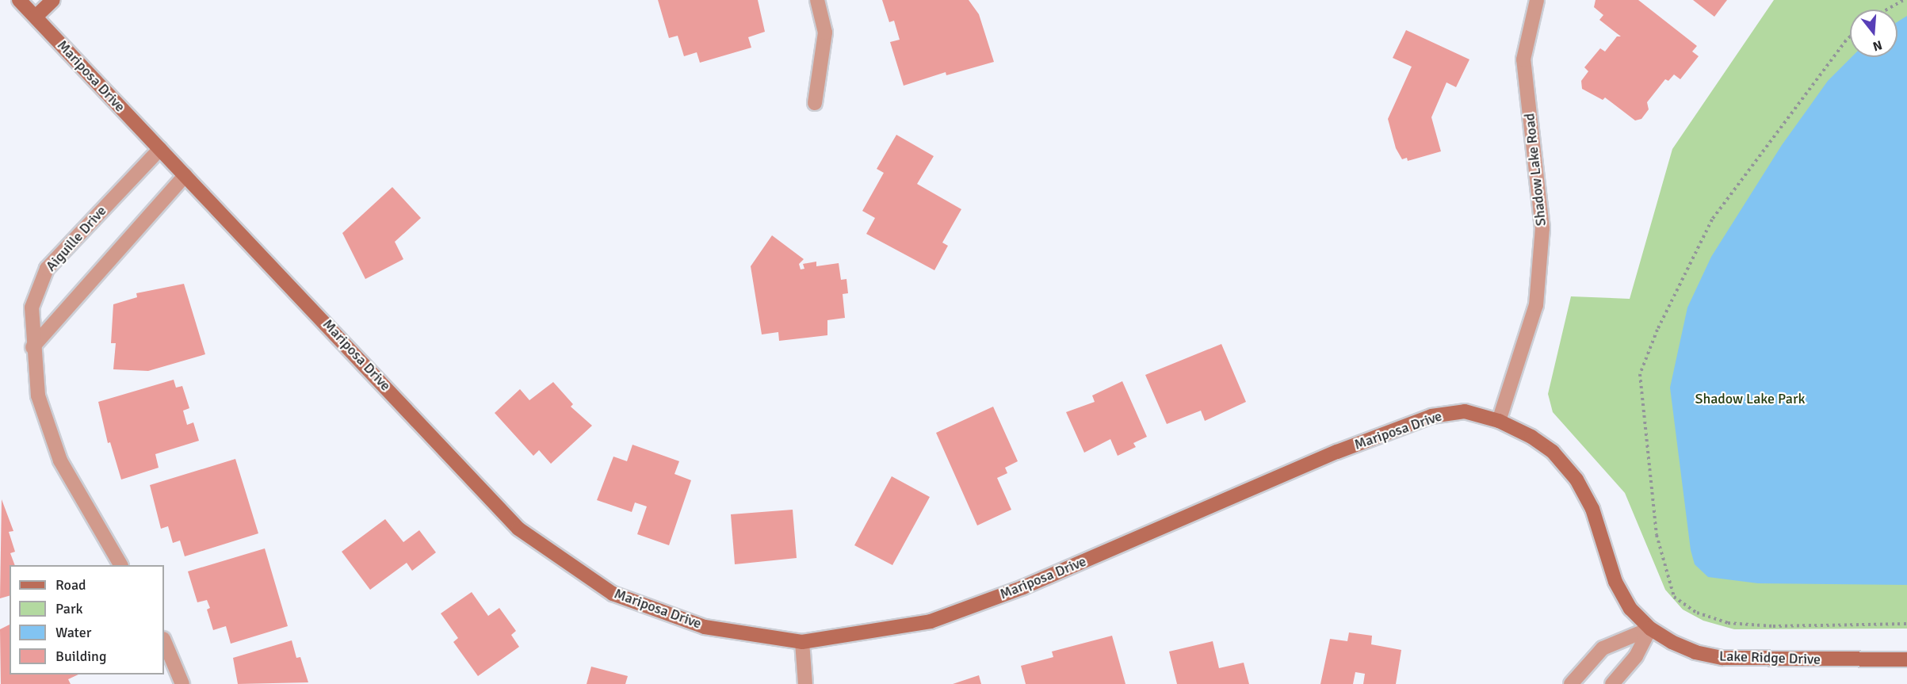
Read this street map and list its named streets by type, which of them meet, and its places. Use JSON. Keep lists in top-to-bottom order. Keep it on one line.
{"streets":{"street":["Mariposa Drive","Shadow Lake Road","Aiguille Drive","Lake Ridge Drive"]},"crossings":[["Mariposa Drive","Shadow Lake Road"],["Mariposa Drive","Aiguille Drive"],["Mariposa Drive","Lake Ridge Drive"],["Shadow Lake Road","Lake Ridge Drive"]],"parks":["Shadow Lake Park"],"legend":["Road","Park","Water","Building"],"north":"bottom"}
